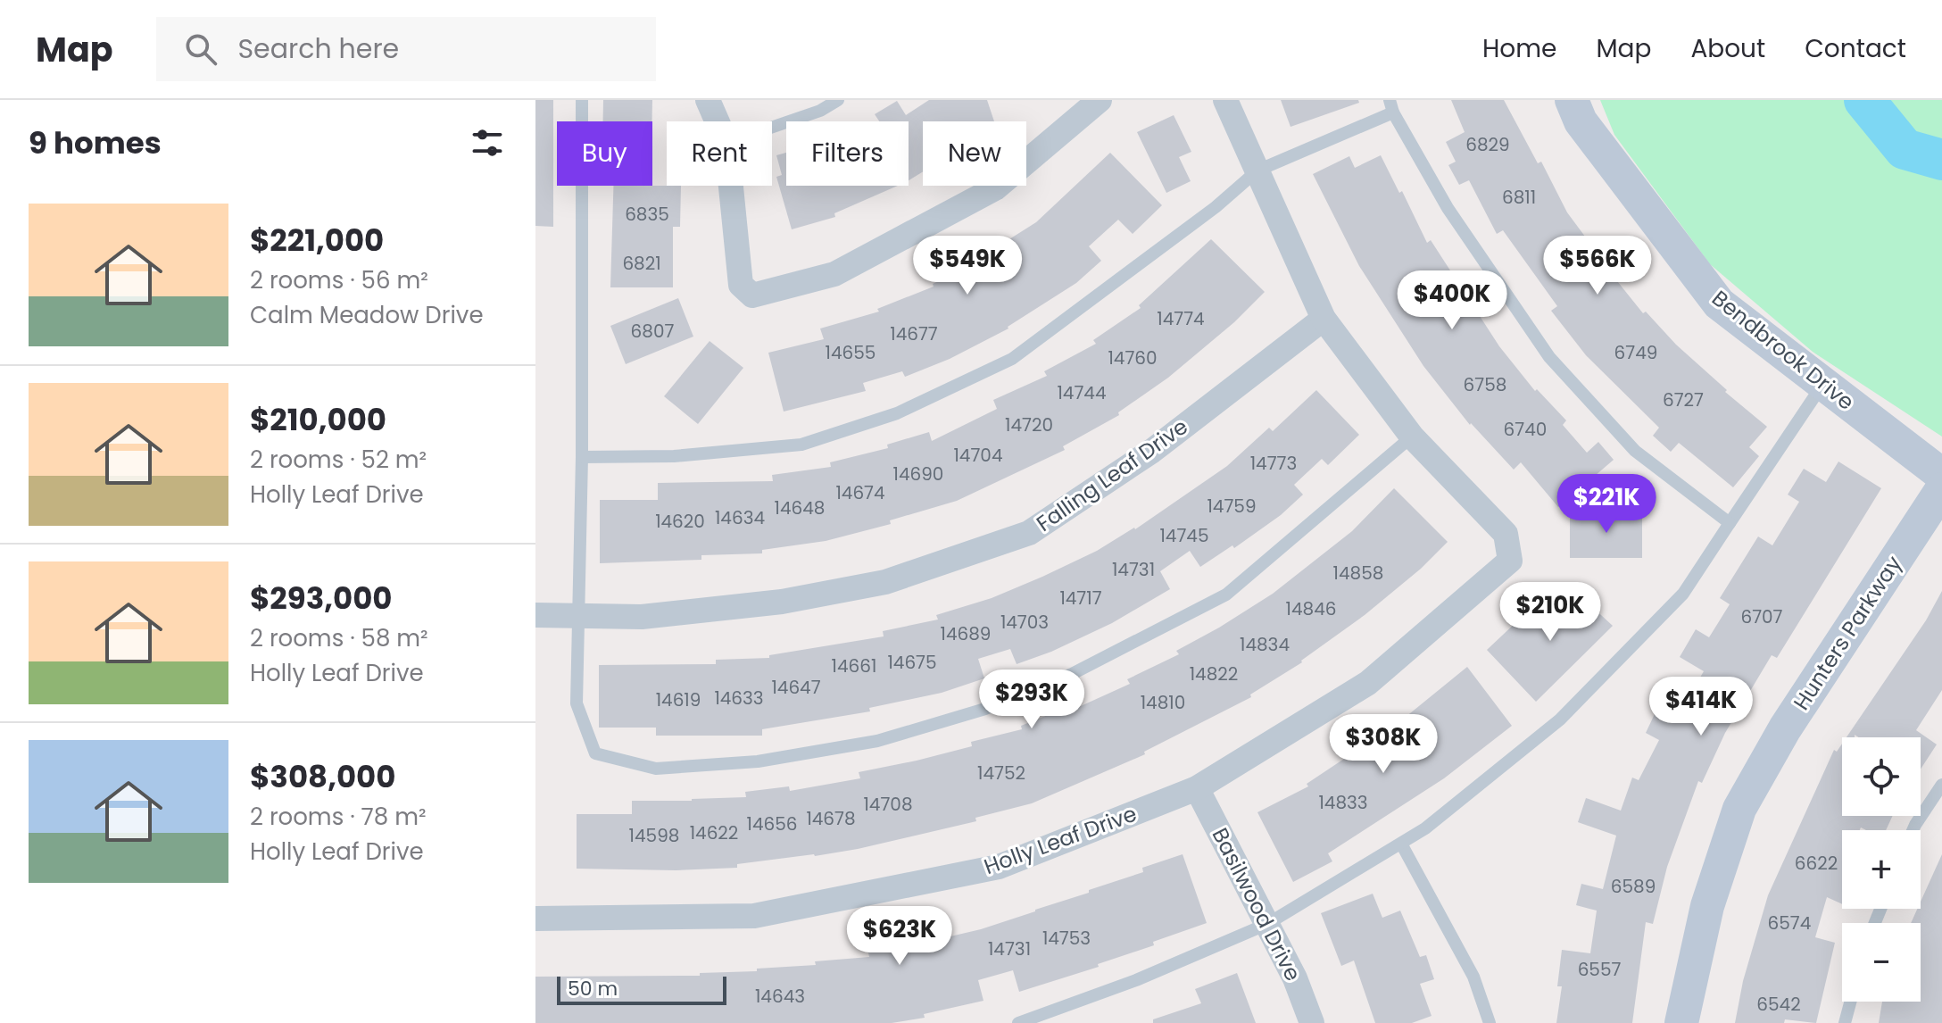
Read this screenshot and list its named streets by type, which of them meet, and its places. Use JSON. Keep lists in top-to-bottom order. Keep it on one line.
{"streets":{"street":["Bendbrook Drive","Falling Leaf Drive","Hunters Parkway","Holly Leaf Drive","Basilwood Drive"]},"crossings":[["Holly Leaf Drive","Basilwood Drive"]],"house_numbers":["6829","6811","6835","6821","14774","6807","14677","14655","6749","14760","6758","14744","6727","14720","6740","14704","14773","14690","14674","14759","14648","14634","14620","14745","14731","14858","14717","14846","6707","14703","14689","14834","14675","14661","14822","14647","14633","14619","14810","14752","14833","14708","14678","14656","14622","14598","6622","6589","6574","14753","14731","6557","14643","6542"],"scale_bar":"50 m","page":{"header":"Map","search":"Search here","nav":["Home","Map","About","Contact"],"heading":"9 homes","chip":["Buy","Rent","Filters","New"],"list":[{"name":"$221,000","note":"2 rooms · 56 m² · Calm Meadow Drive"},{"name":"$210,000","note":"2 rooms · 52 m² · Holly Leaf Drive"},{"name":"$293,000","note":"2 rooms · 58 m² · Holly Leaf Drive"},{"name":"$308,000","note":"2 rooms · 78 m² · Holly Leaf Drive"}],"price":["$549K","$566K","$400K","$221K","$210K","$293K","$414K","$308K","$623K"],"map_buttons":["+","−"],"scale":"50 m"}}
